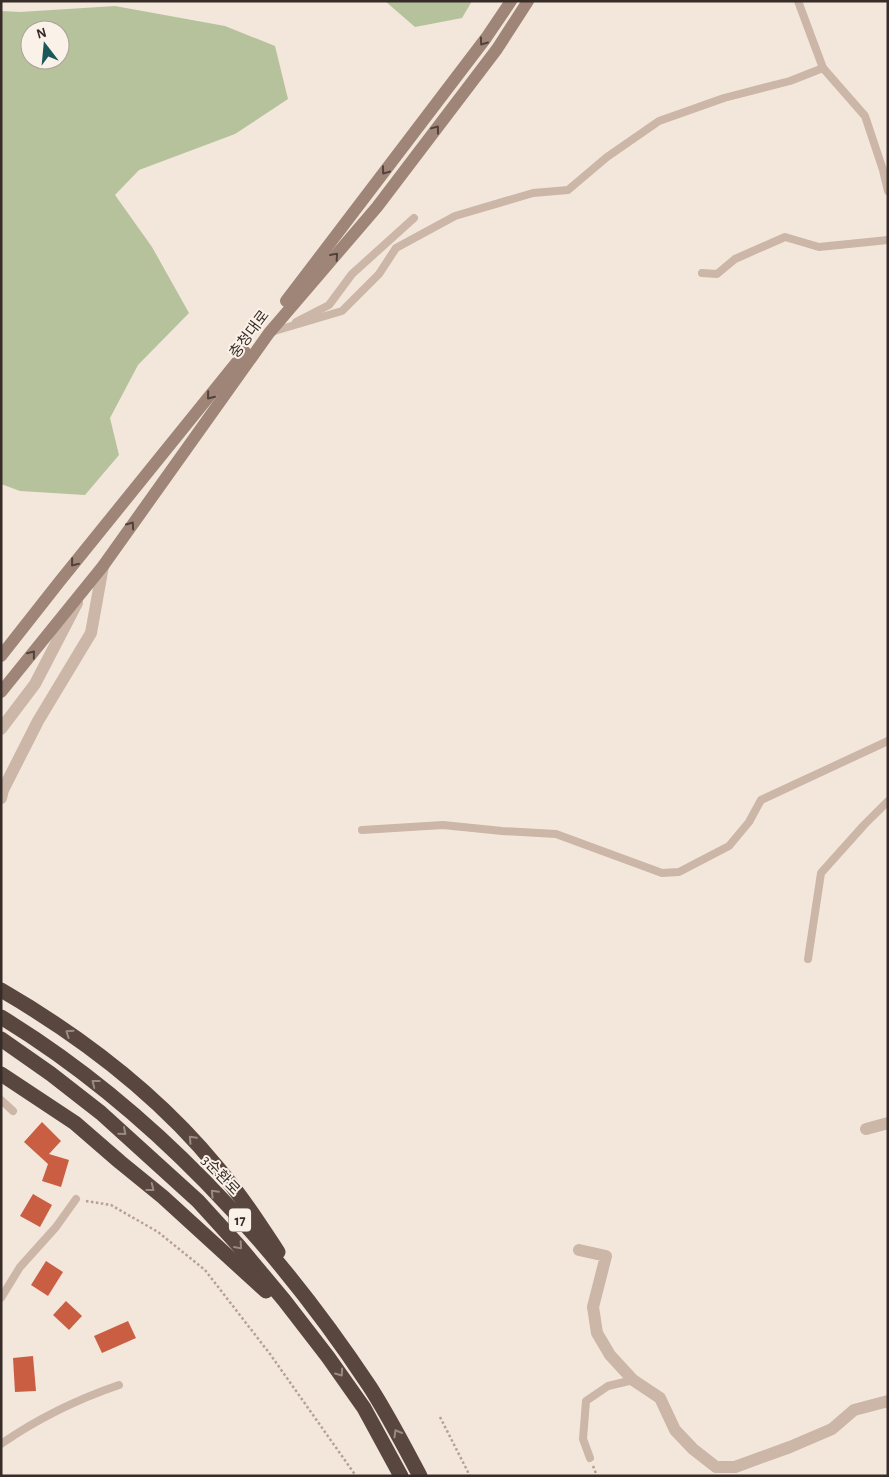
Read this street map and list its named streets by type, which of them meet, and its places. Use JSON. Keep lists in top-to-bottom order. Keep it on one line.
{"streets":{"highway":["3순환로","17"],"main road":["충청대로"]},"north":"top"}
